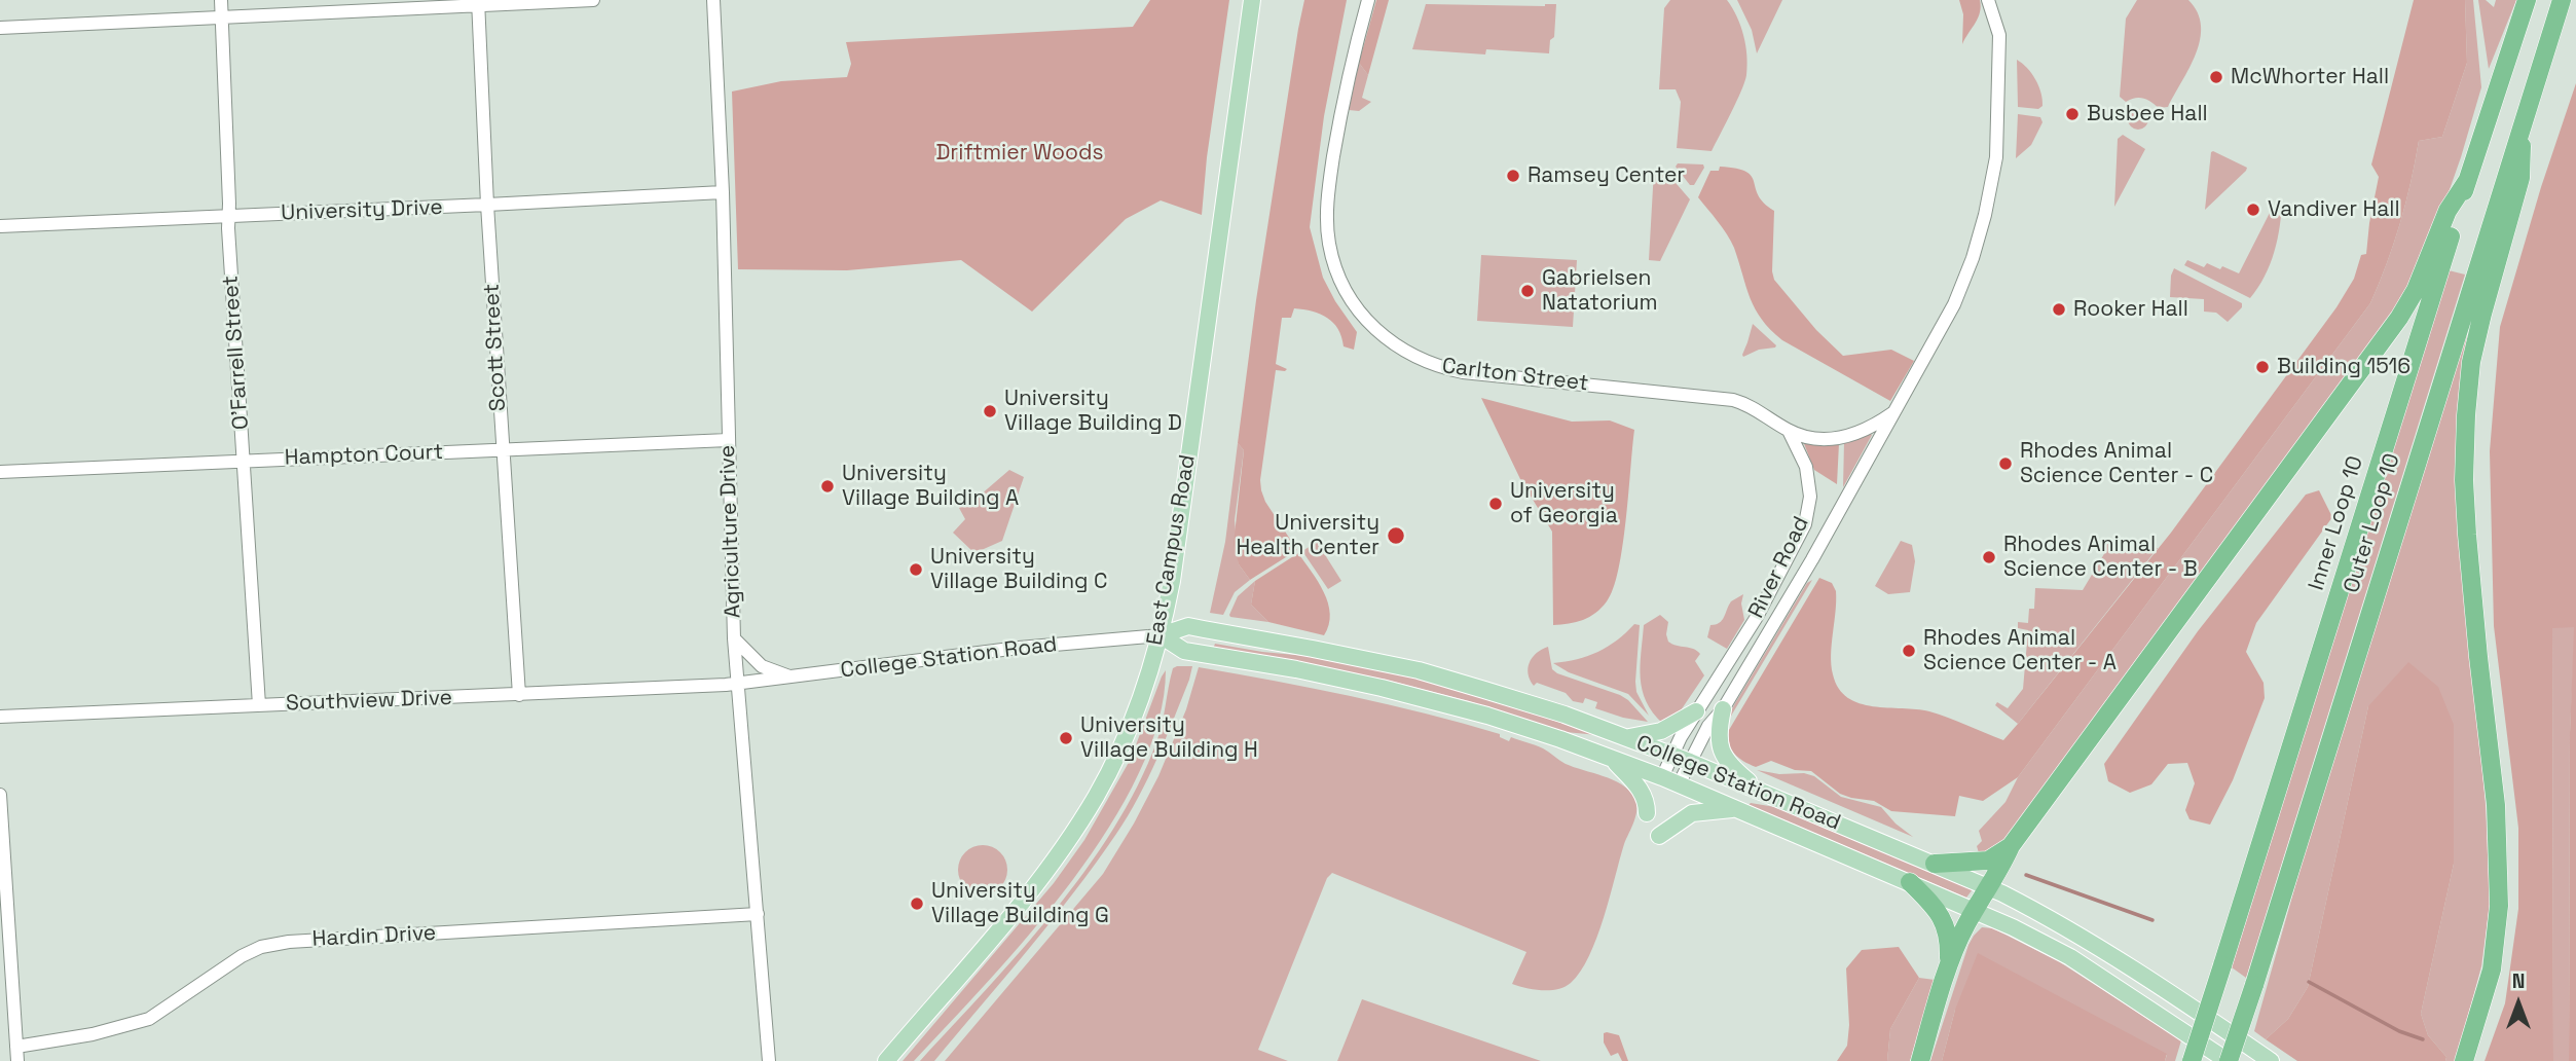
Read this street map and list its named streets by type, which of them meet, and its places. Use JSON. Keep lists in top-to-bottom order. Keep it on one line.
{"streets":{"highway":["Inner Loop 10","Outer Loop 10"],"main road":["East Campus Road","College Station Road"],"street":["University Drive","Scott Street","O'Farrell Street","Carlton Street","Hampton Court","Agriculture Drive","River Road","Southview Drive","Hardin Drive"]},"crossings":[["University Drive","Scott Street"],["University Drive","O'Farrell Street"],["University Drive","Agriculture Drive"],["Scott Street","Hampton Court"],["Scott Street","Southview Drive"],["O'Farrell Street","Hampton Court"],["O'Farrell Street","Southview Drive"],["Carlton Street","River Road"],["Hampton Court","Agriculture Drive"],["Outer Loop 10","College Station Road"],["Agriculture Drive","College Station Road"],["Agriculture Drive","Southview Drive"],["Agriculture Drive","Hardin Drive"],["East Campus Road","College Station Road"],["River Road","College Station Road"],["College Station Road","Southview Drive"]],"parks":["Driftmier Woods"],"places":["McWhorter Hall","Busbee Hall","Ramsey Center","Vandiver Hall","Gabrielsen Natatorium","Rooker Hall","Building 1516","University Village Building D","Rhodes Animal Science Center - C","University Village Building A","University of Georgia","University Health Center","Rhodes Animal Science Center - B","University Village Building C","Rhodes Animal Science Center - A","University Village Building H","University Village Building G"],"north":"top"}
